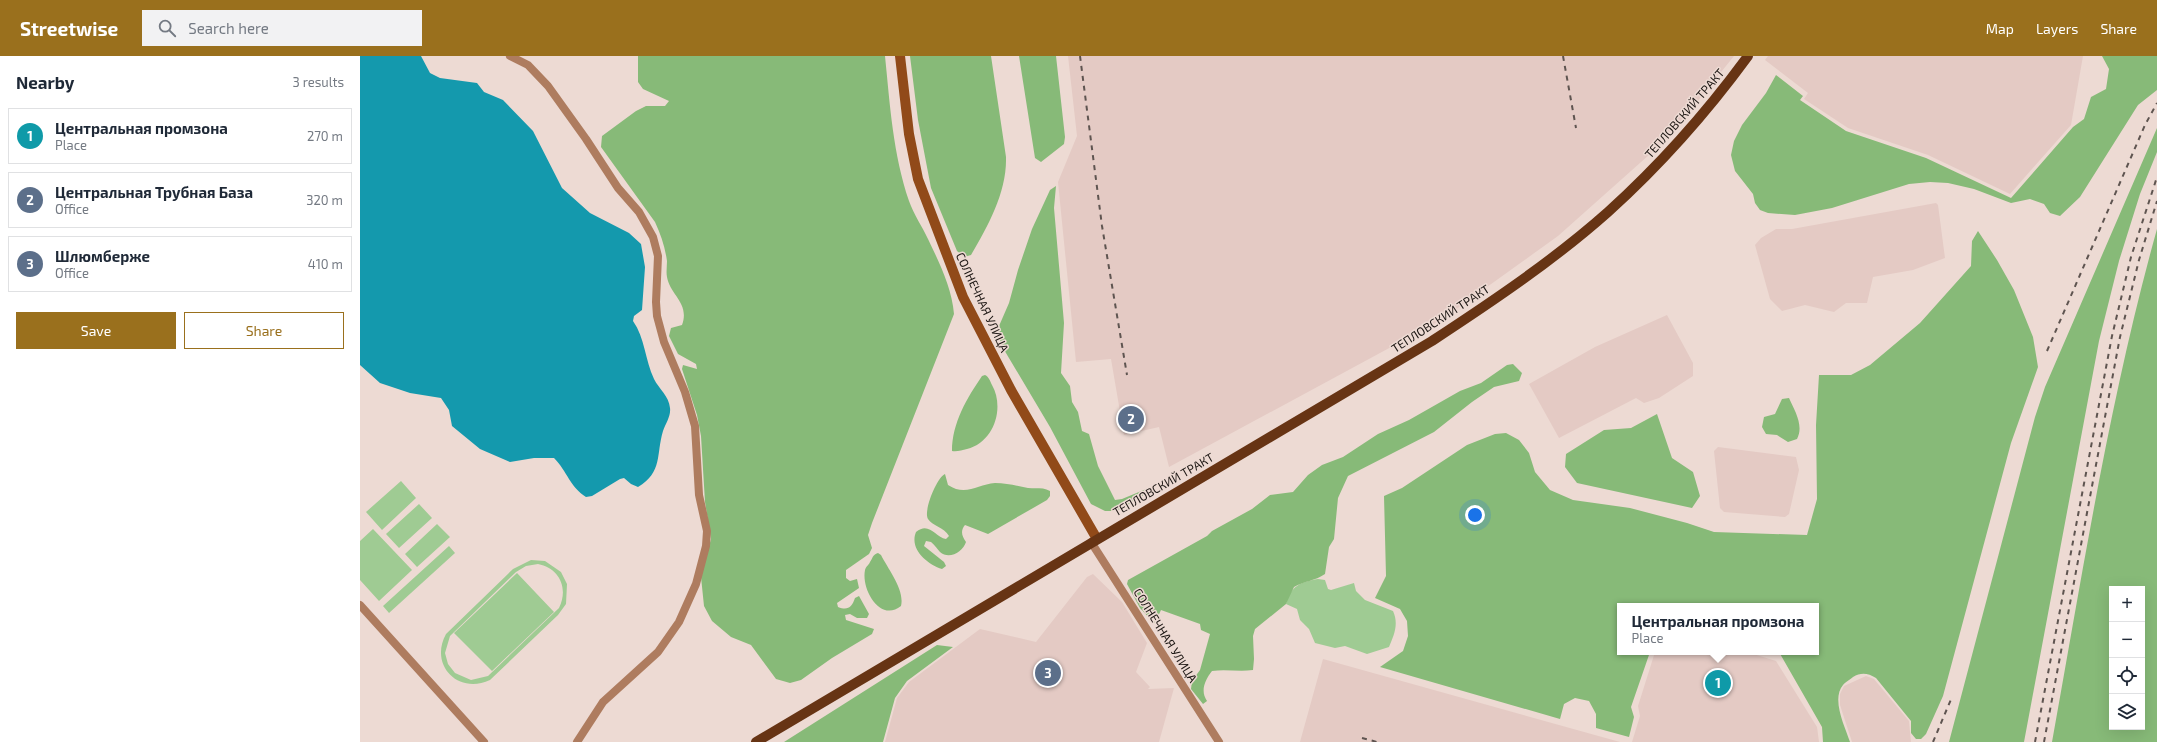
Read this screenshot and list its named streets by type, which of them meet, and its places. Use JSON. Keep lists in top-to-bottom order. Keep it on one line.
{"streets":{"main road":["ТЕПЛОВСКИЙ ТРАКТ"],"street":["СОЛНЕЧНАЯ УЛИЦА"]},"crossings":[["ТЕПЛОВСКИЙ ТРАКТ","СОЛНЕЧНАЯ УЛИЦА"]],"page":{"header":"Streetwise","search":"Search here","nav":["Map","Layers","Share"],"heading":["Nearby","3 results"],"list":[{"mark":"1","name":"Центральная промзона","note":"Place","value":"270 m"},{"mark":"2","name":"Центральная Трубная База","note":"Office","value":"320 m"},{"mark":"3","name":"Шлюмберже","note":"Office","value":"410 m"}],"buttons":["Save","Share"],"pins":["2","3","1"],"map_buttons":["+","−"],"popup":["Центральная промзона","Place"]}}
